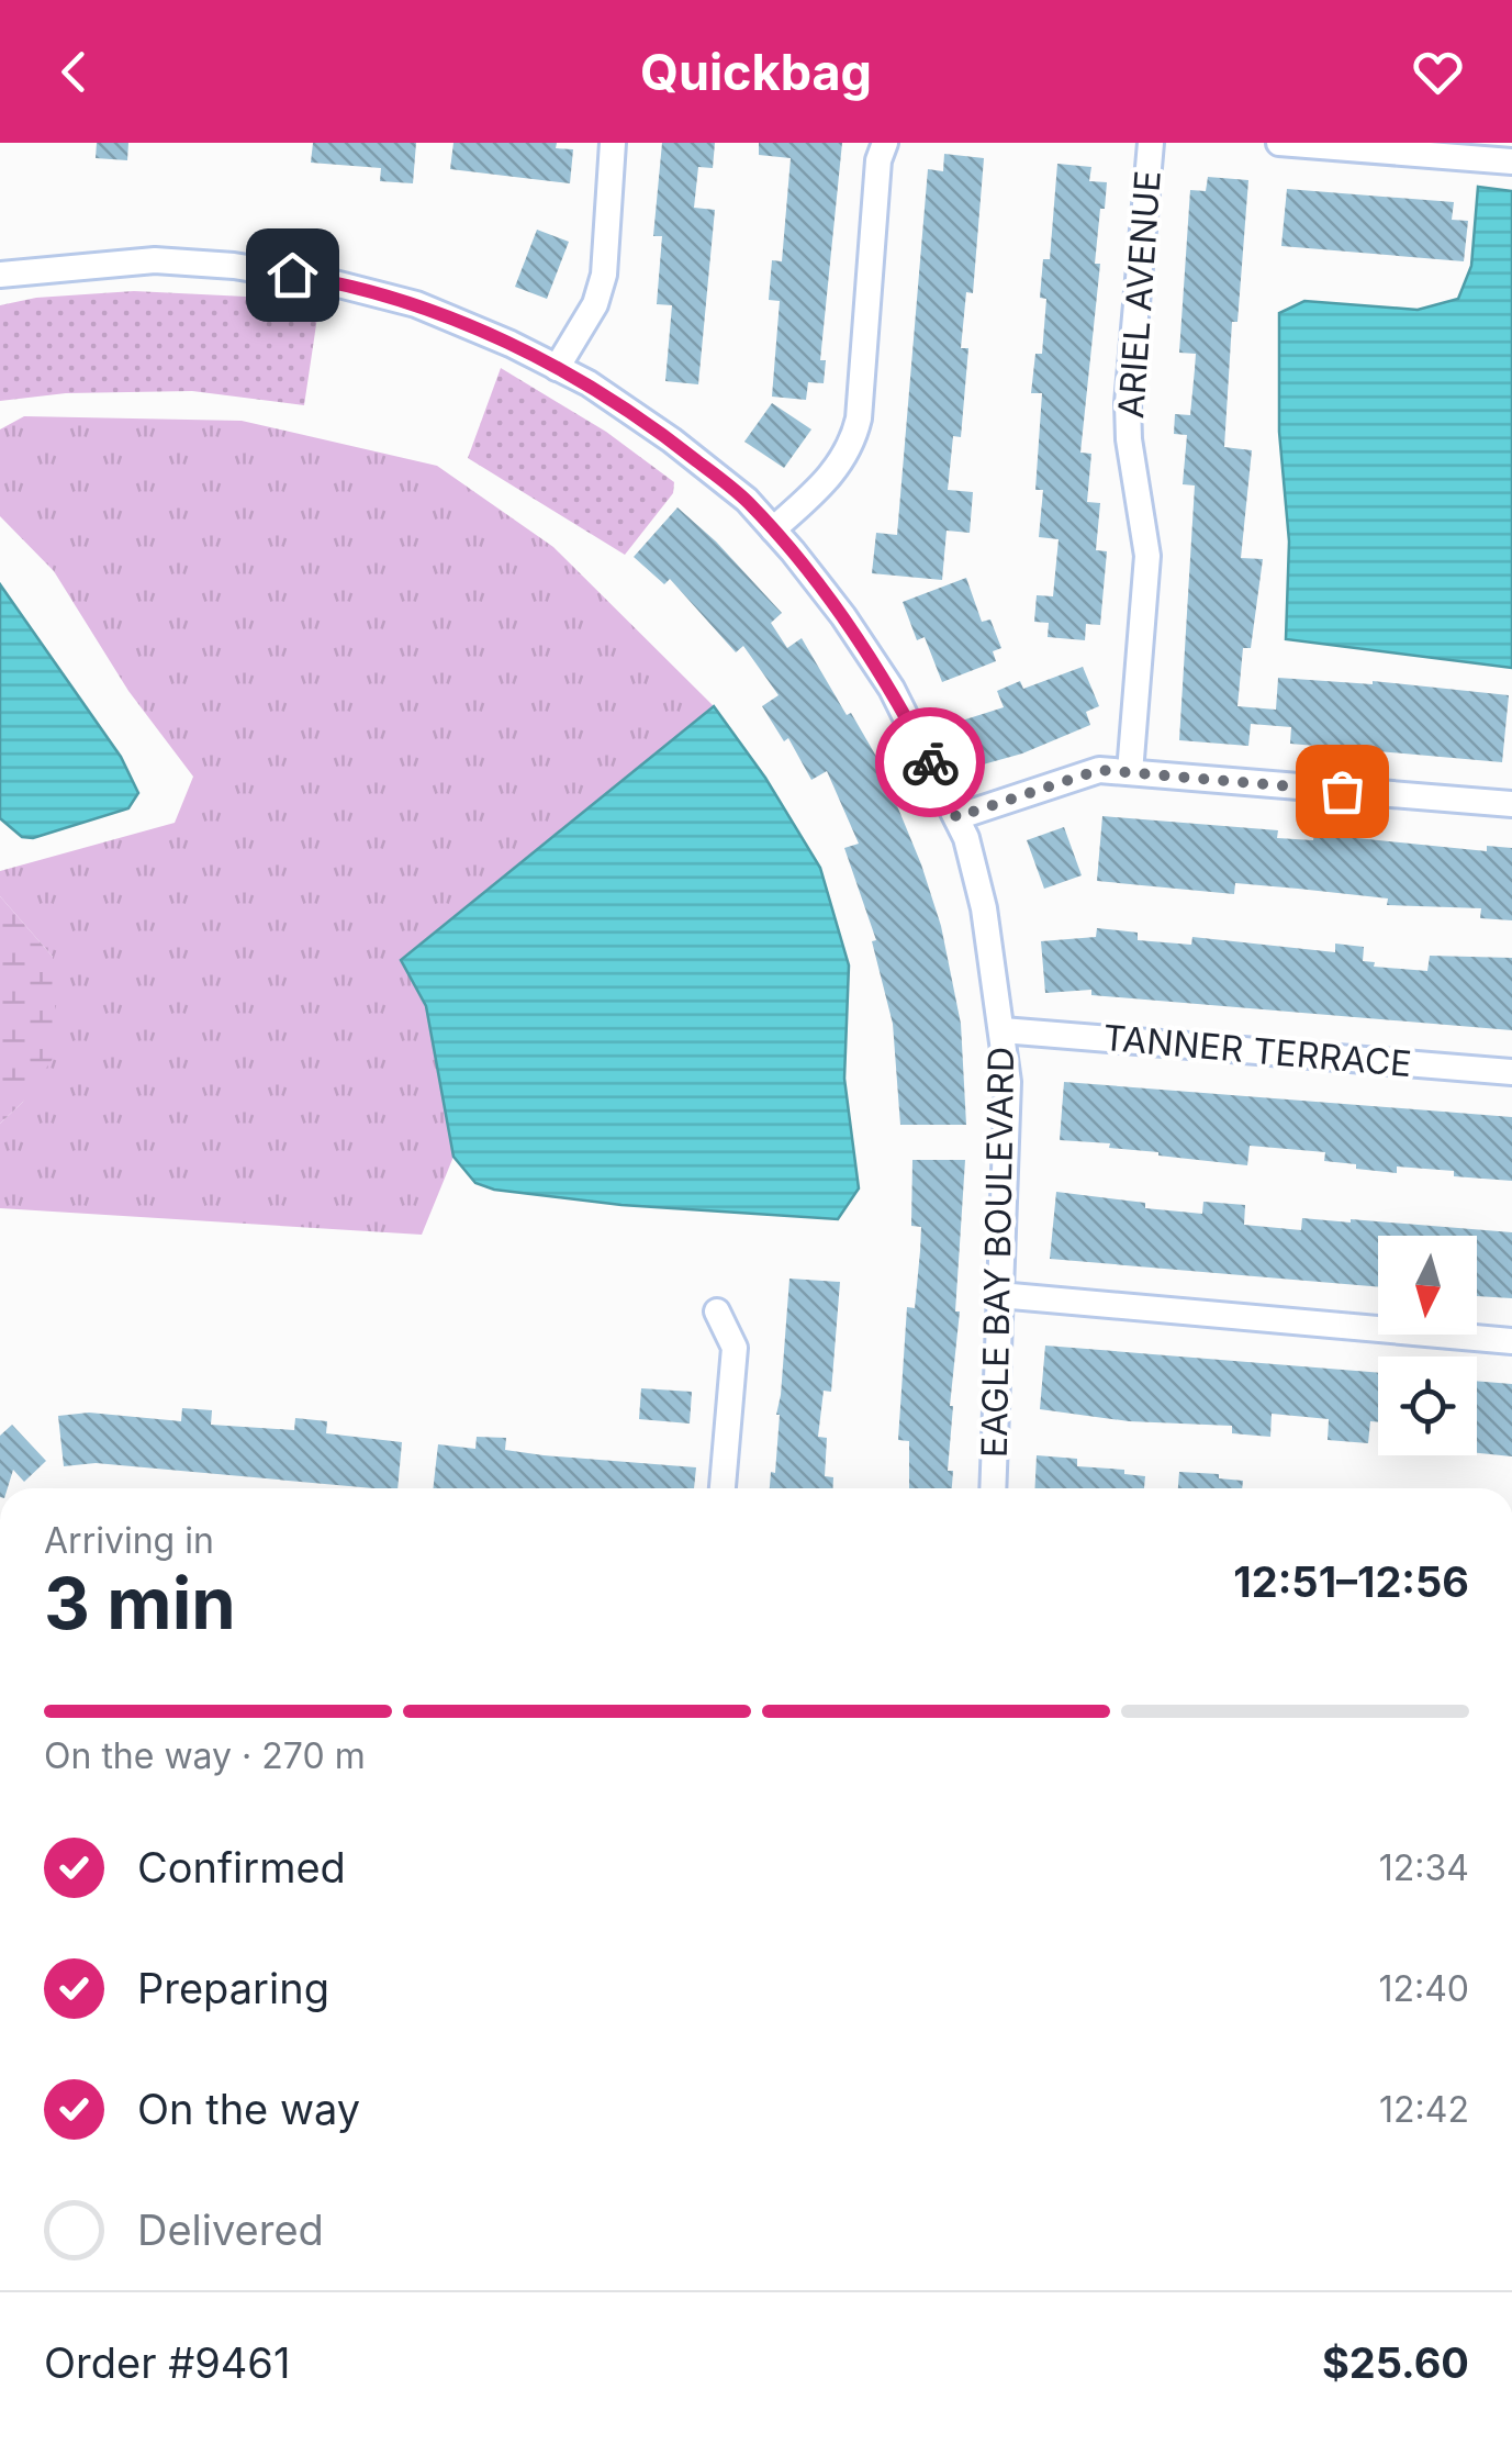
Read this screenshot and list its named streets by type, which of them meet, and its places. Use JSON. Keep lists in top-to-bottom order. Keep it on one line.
{"streets":{"street":["ARIEL AVENUE","TANNER TERRACE","EAGLE BAY BOULEVARD"]},"crossings":[["TANNER TERRACE","EAGLE BAY BOULEVARD"]],"north":"bottom","page":{"header":"Quickbag","heading":["3 min","Arriving in","12:51–12:56"],"panel":["Order #9461","$25.60"],"bar":"On the way · 270 m","list":[["Confirmed","12:34"],["Preparing","12:40"],["On the way","12:42"],"Delivered"]}}
